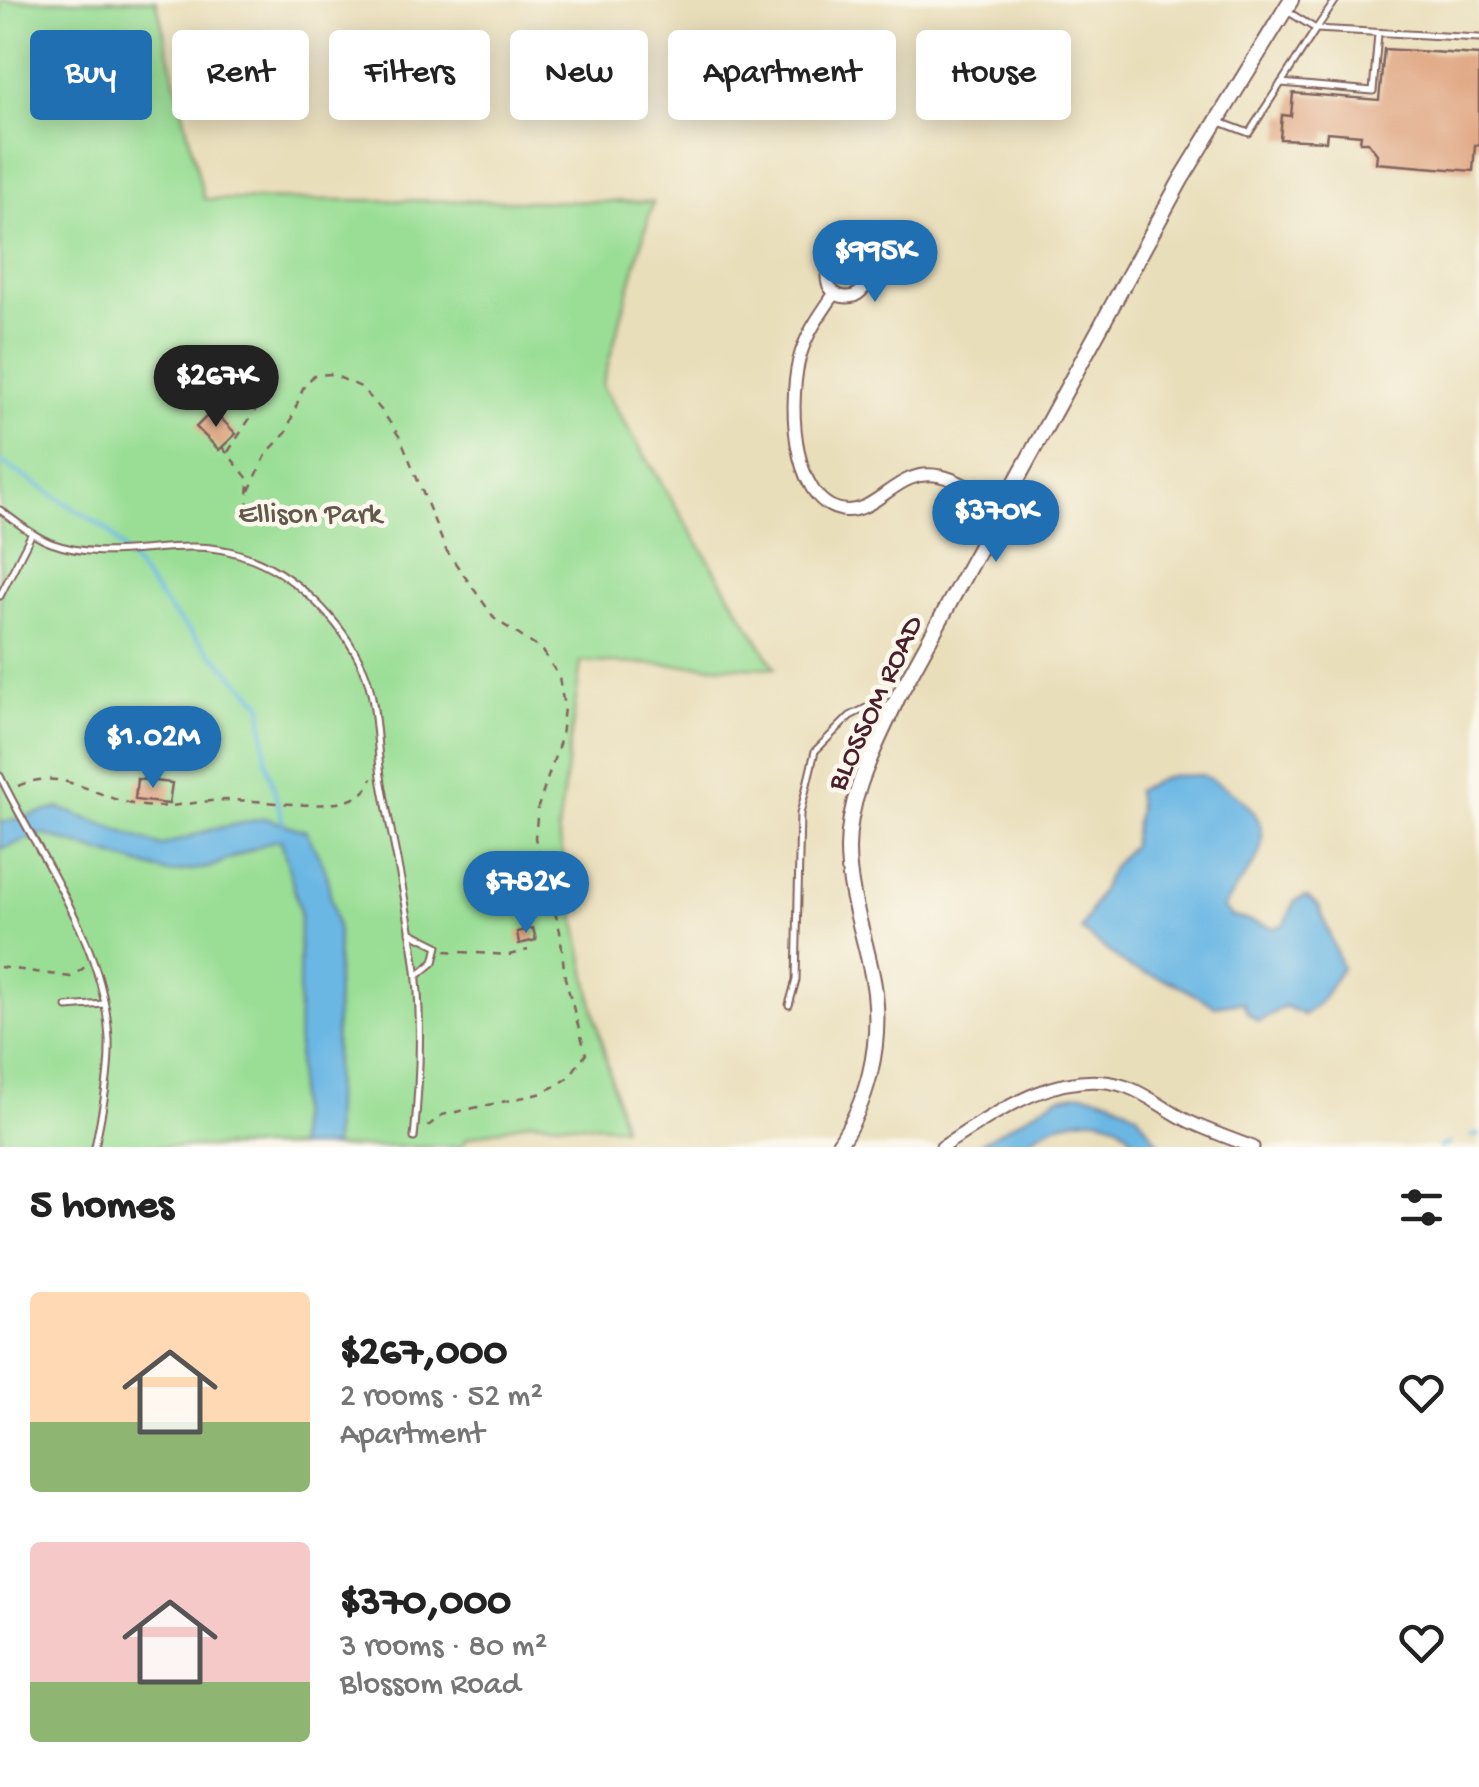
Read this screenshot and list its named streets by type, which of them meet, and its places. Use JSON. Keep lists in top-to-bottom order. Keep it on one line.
{"streets":{"street":["BLOSSOM ROAD"]},"parks":["Ellison Park"],"page":{"chip":["Buy","Rent","Filters","New","Apartment","House"],"price":["$995K","$267K","$370K","$1.02M","$782K"],"heading":"5 homes","list":[{"name":"$267,000","note":"2 rooms · 52 m² · Apartment"},{"name":"$370,000","note":"3 rooms · 80 m² · Blossom Road"}]}}
